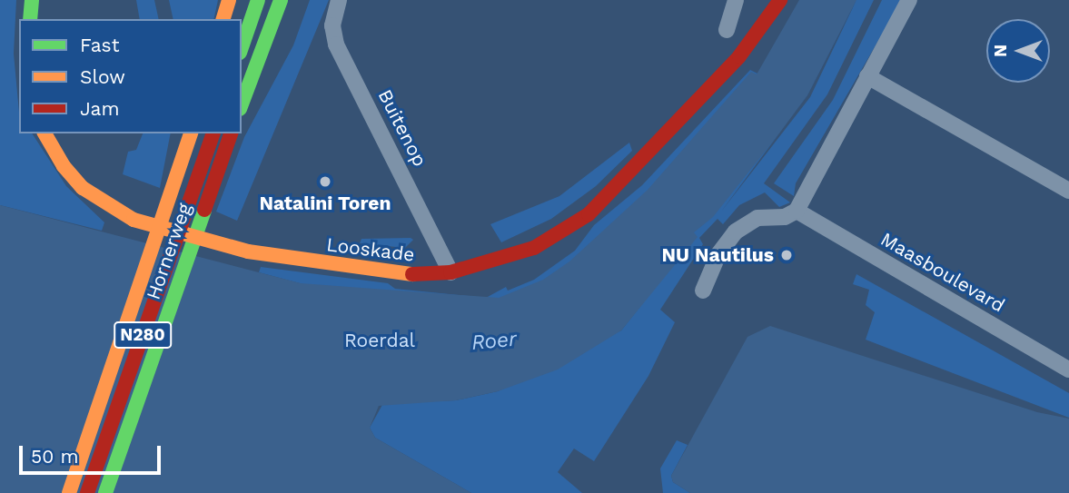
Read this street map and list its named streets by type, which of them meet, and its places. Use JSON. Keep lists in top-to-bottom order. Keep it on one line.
{"streets":{"main road":["Looskade","Hornerweg","N280"],"street":["Buitenop","Maasboulevard"]},"crossings":[["Buitenop","Looskade"]],"water":["Roer"],"parks":["Roerdal"],"places":["Natalini Toren","NU Nautilus"],"legend":["Fast","Slow","Jam"],"scale_bar":"50 m","north":"left"}
